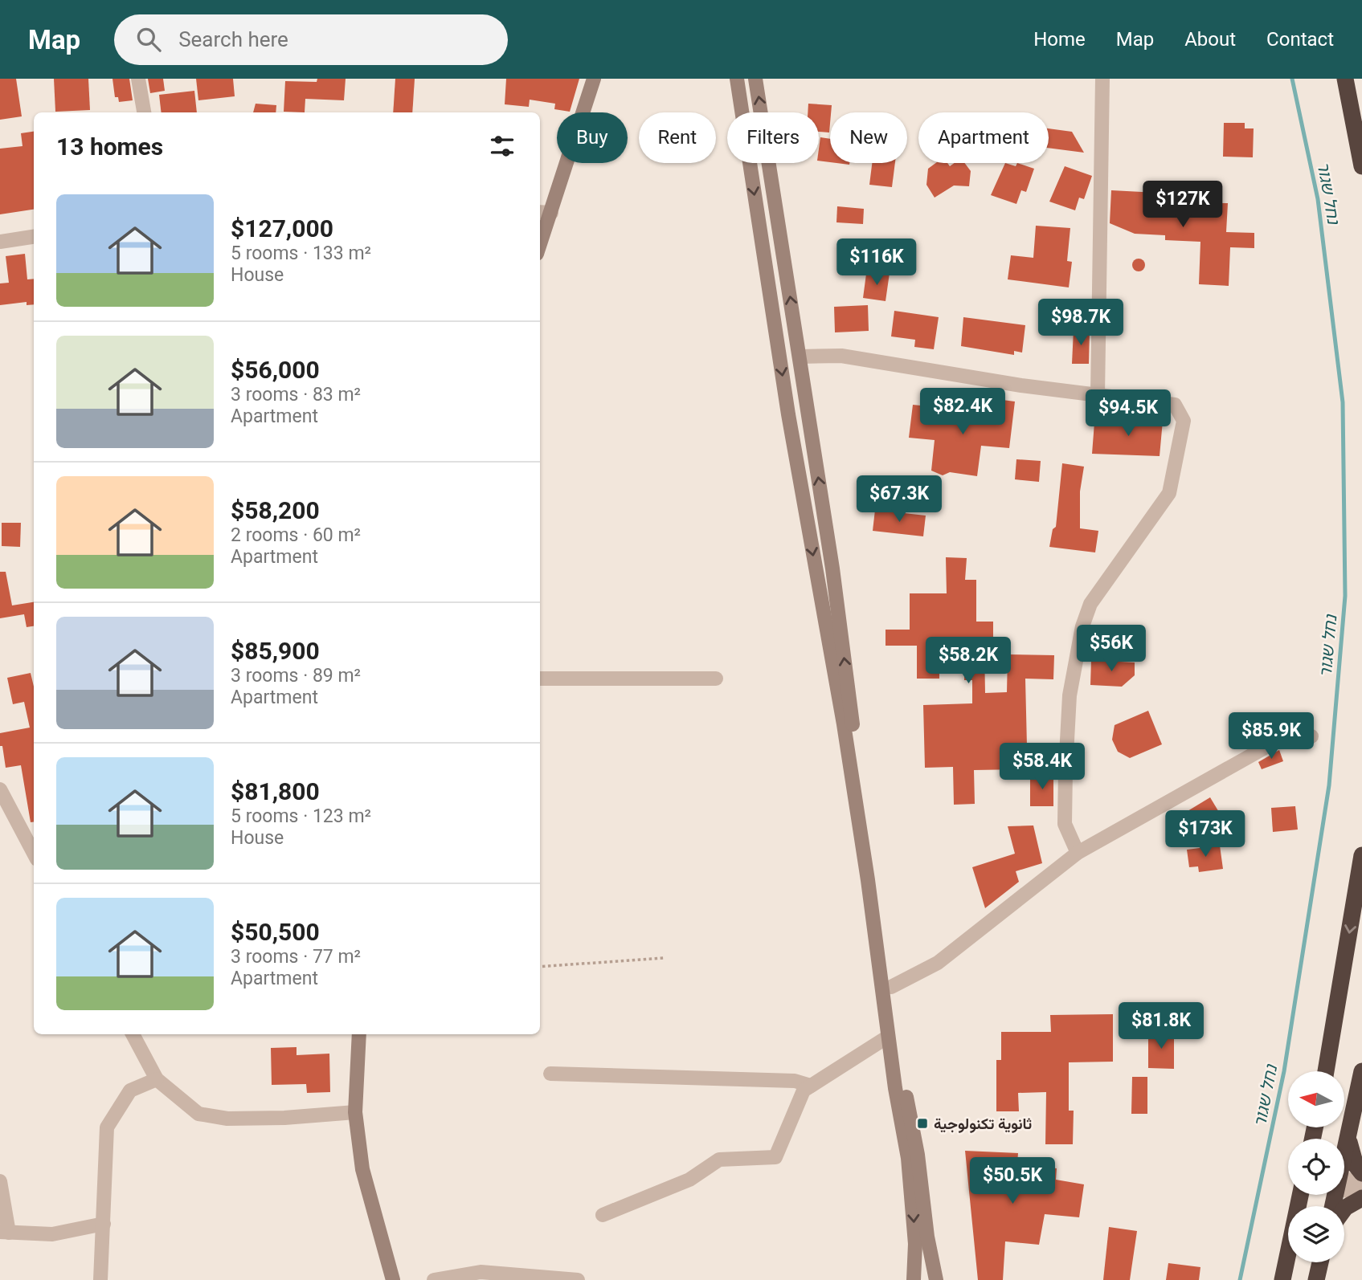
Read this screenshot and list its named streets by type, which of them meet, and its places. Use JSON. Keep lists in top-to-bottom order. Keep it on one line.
{"water":["נחל שגור"],"places":{"transit":["ثانوية تكنولوجية"]},"north":"left","page":{"header":"Map","search":"Search here","nav":["Home","Map","About","Contact"],"chip":["Buy","Rent","Filters","New","Apartment"],"heading":"13 homes","list":[{"name":"$127,000","note":"5 rooms · 133 m² · House"},{"name":"$56,000","note":"3 rooms · 83 m² · Apartment"},{"name":"$58,200","note":"2 rooms · 60 m² · Apartment"},{"name":"$85,900","note":"3 rooms · 89 m² · Apartment"},{"name":"$81,800","note":"5 rooms · 123 m² · House"},{"name":"$50,500","note":"3 rooms · 77 m² · Apartment"}],"price":["$127K","$116K","$98.7K","$82.4K","$94.5K","$67.3K","$56K","$58.2K","$85.9K","$58.4K","$173K","$81.8K","$50.5K"]}}
